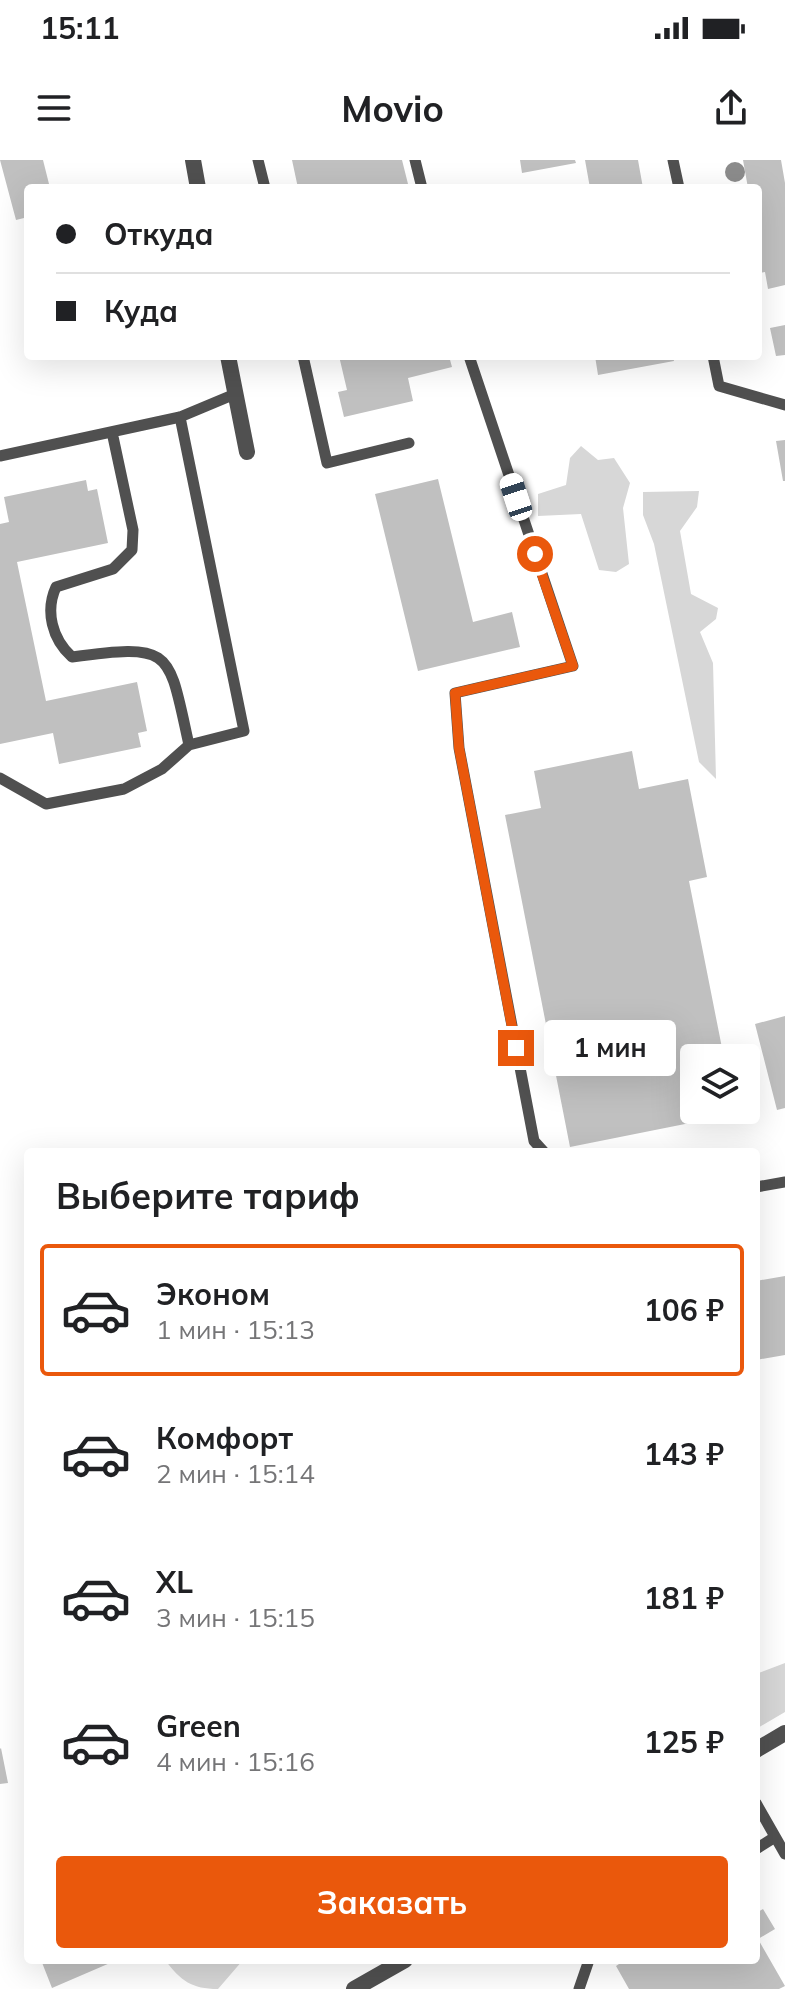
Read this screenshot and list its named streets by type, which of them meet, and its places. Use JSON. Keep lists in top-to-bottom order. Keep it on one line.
{"page":{"status":"15:11","header":"Movio","banner":["Откуда","Куда"],"bubble":"1 мин","heading":"Выберите тариф","list":[{"name":"Эконом","note":"1 мин · 15:13","value":"106 ₽"},{"name":"Комфорт","note":"2 мин · 15:14","value":"143 ₽"},{"name":"XL","note":"3 мин · 15:15","value":"181 ₽"},{"name":"Green","note":"4 мин · 15:16","value":"125 ₽"}],"buttons":"Заказать"}}
